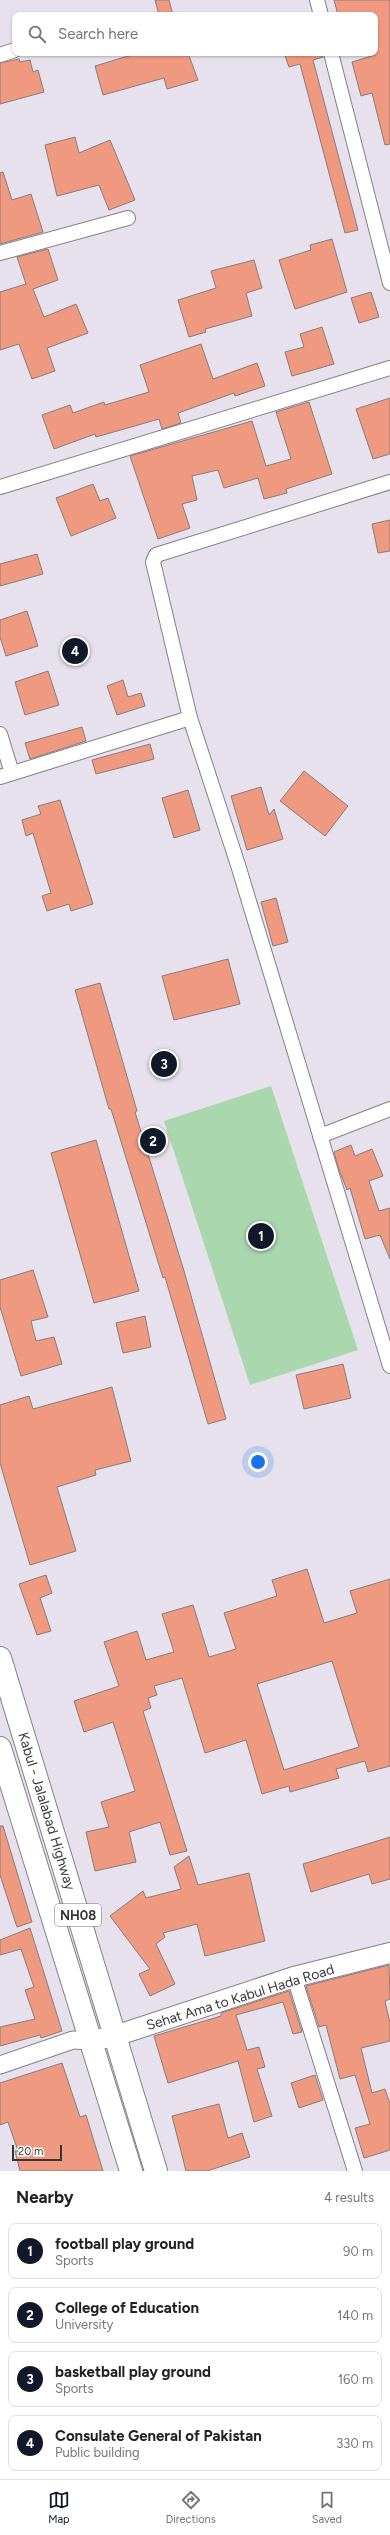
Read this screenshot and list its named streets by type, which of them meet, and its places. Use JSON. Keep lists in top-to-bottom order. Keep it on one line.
{"streets":{"highway":["Kabul - Jalalabad Highway","NH08"],"main road":["Sehat Ama to Kabul Hada Road"]},"crossings":[["Kabul - Jalalabad Highway","Sehat Ama to Kabul Hada Road"]],"scale_bar":"20 m","page":{"search":"Search here","pins":["4","3","2","1"],"scale":"20 m","heading":["Nearby","4 results"],"list":[{"mark":"1","name":"football play ground","note":"Sports","value":"90 m"},{"mark":"2","name":"College of Education","note":"University","value":"140 m"},{"mark":"3","name":"basketball play ground","note":"Sports","value":"160 m"},{"mark":"4","name":"Consulate General of Pakistan","note":"Public building","value":"330 m"}],"nav":["Map","Directions","Saved"]}}
